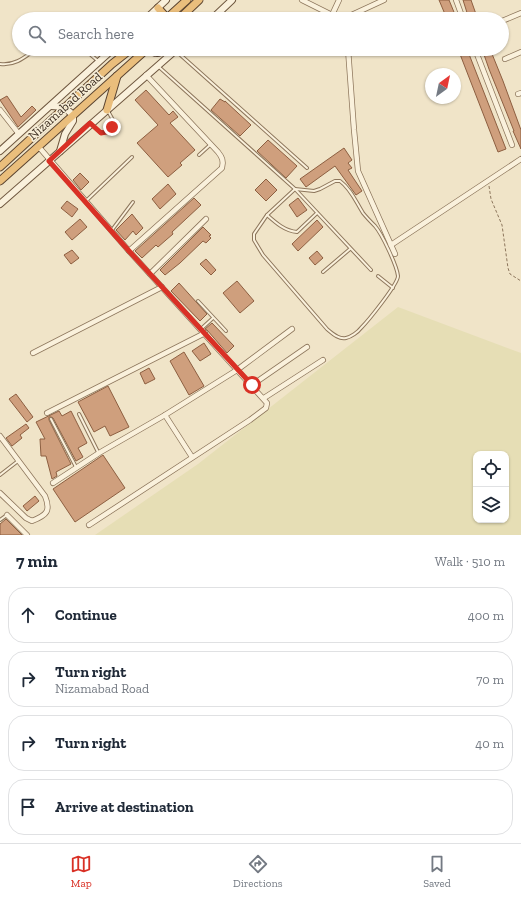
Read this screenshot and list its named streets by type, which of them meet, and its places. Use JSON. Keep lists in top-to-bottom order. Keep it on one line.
{"streets":{"highway":["Nizamabad Road"]},"north":"top right","page":{"search":"Search here","heading":["7 min","Walk · 510 m"],"list":[["Continue","400 m"],["Turn right","Nizamabad Road","70 m"],["Turn right","40 m"],"Arrive at destination"],"nav":["Map","Directions","Saved"]}}
